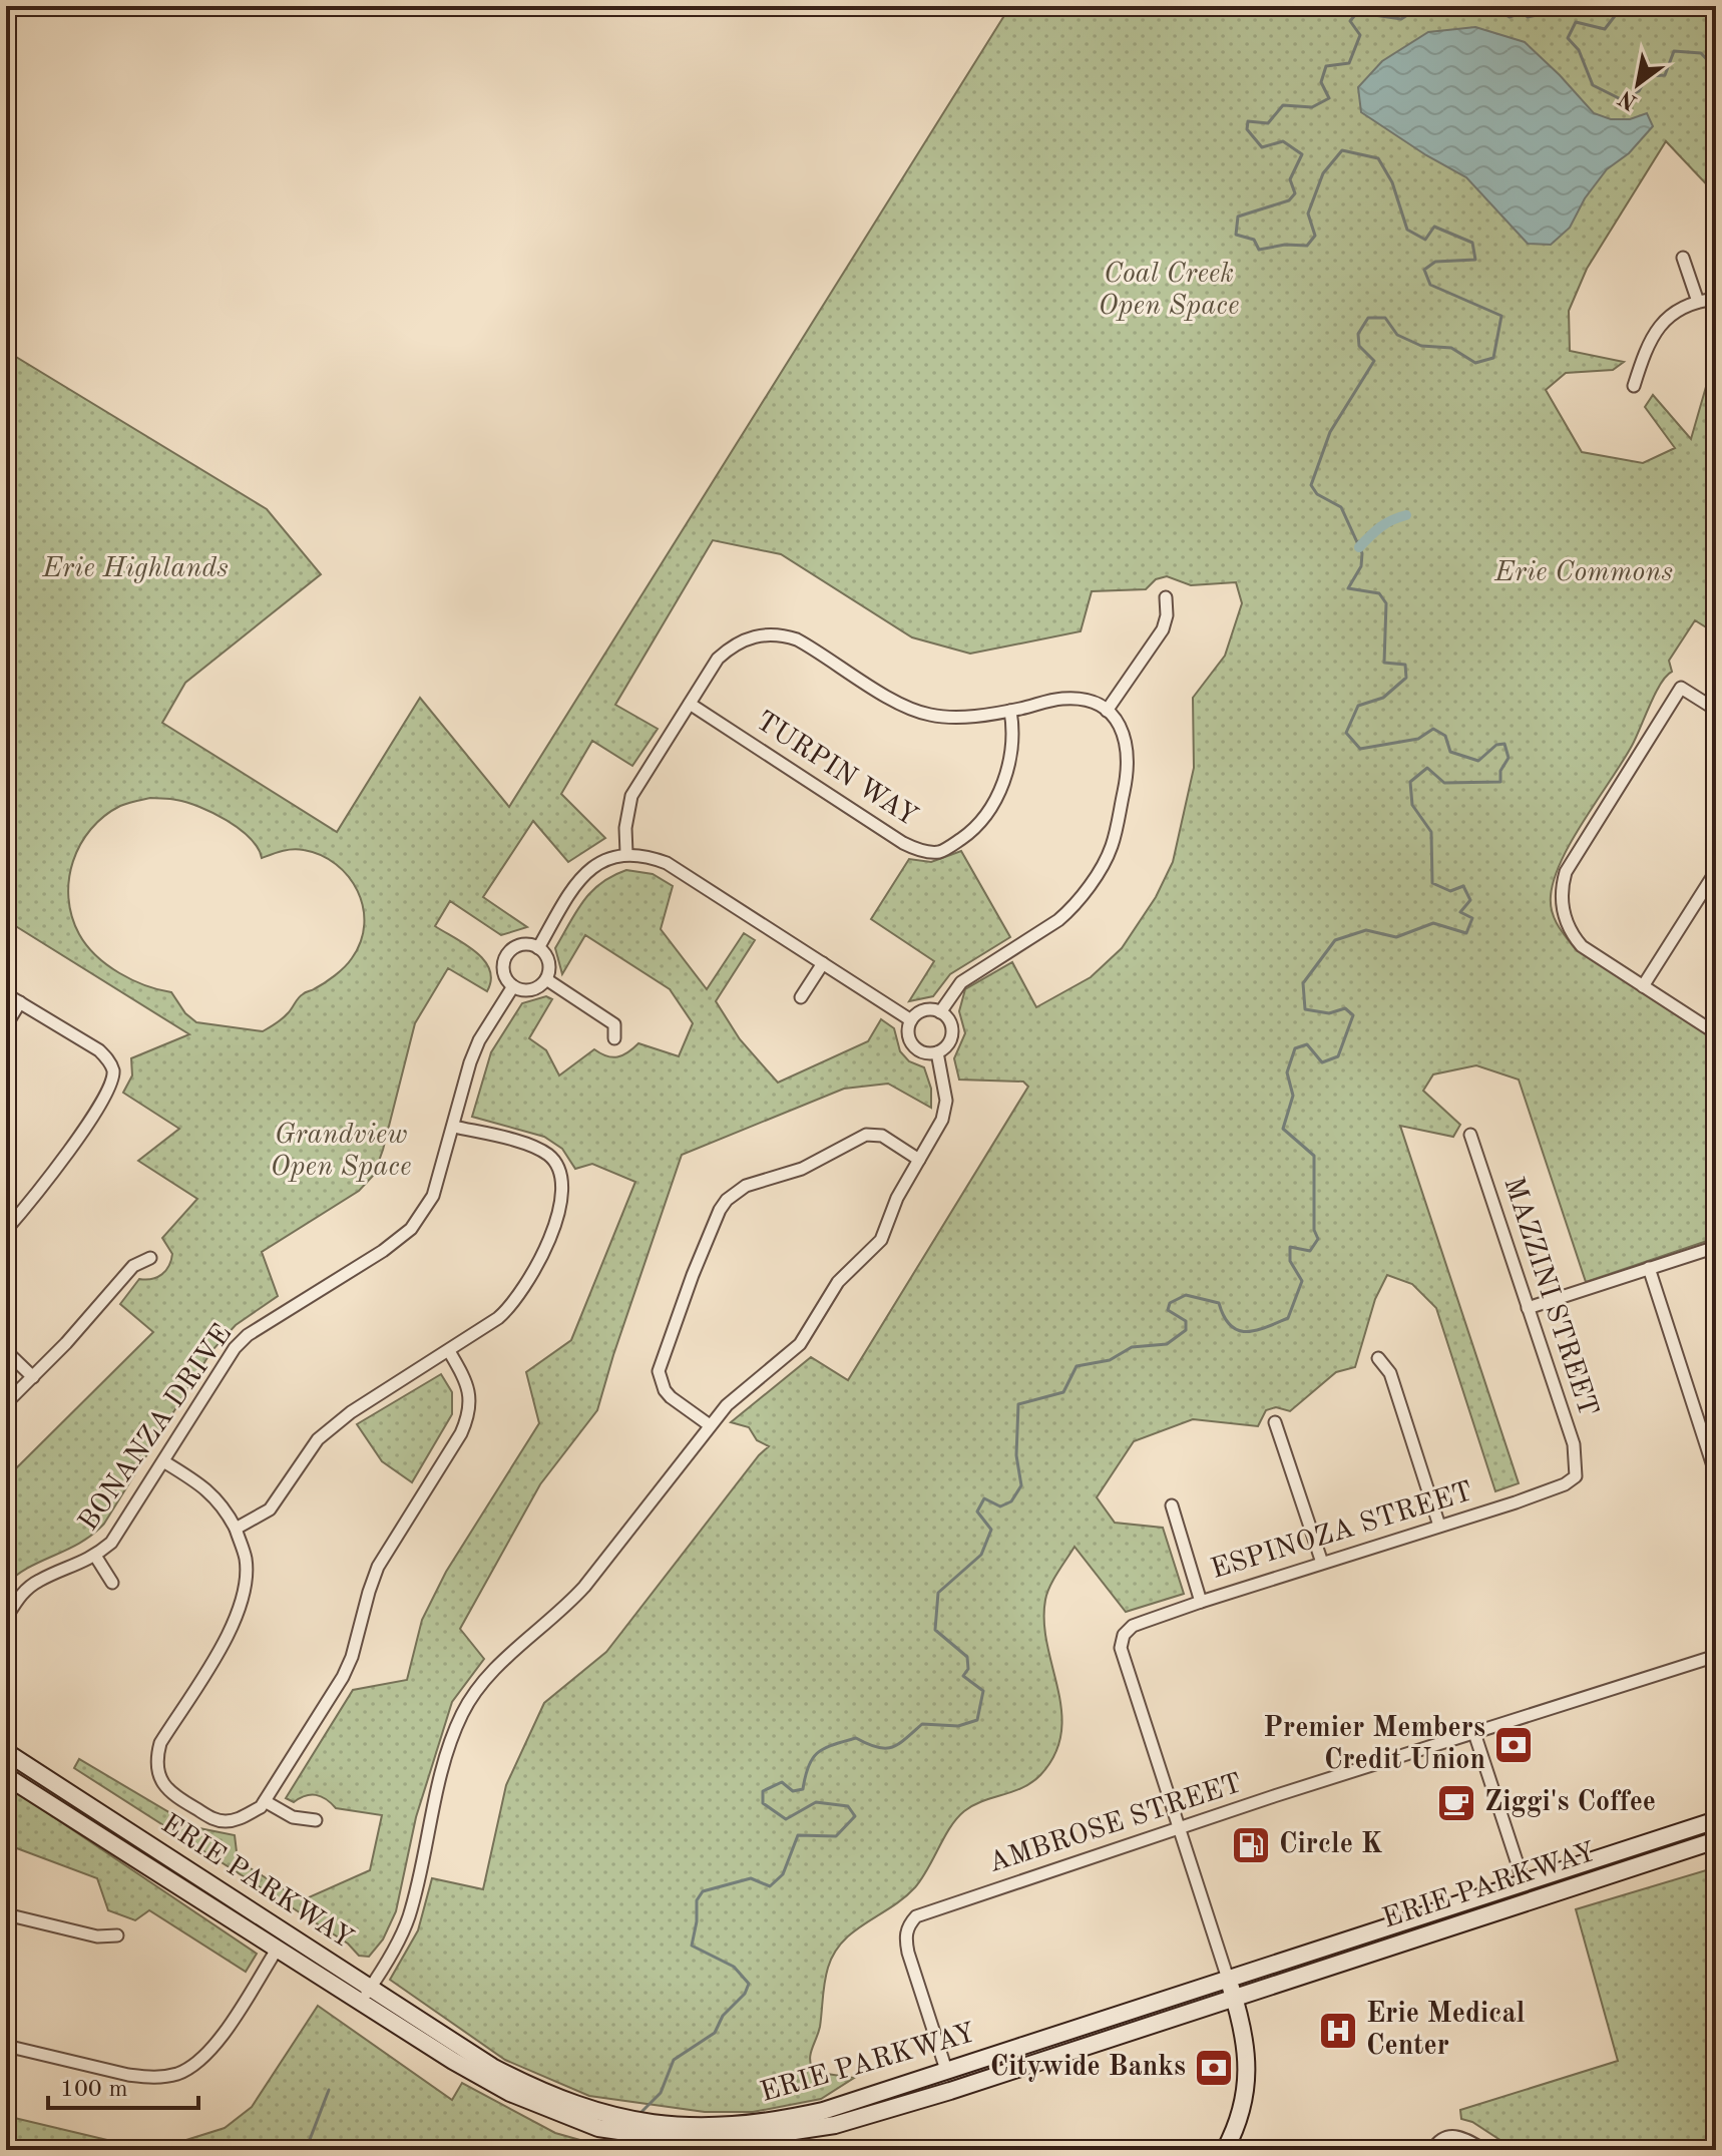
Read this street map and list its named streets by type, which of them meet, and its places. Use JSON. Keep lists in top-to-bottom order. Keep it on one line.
{"streets":{"main road":["ERIE PARKWAY"],"street":["TURPIN WAY","MAZZINI STREET","BONANZA DRIVE","ESPINOZA STREET","AMBROSE STREET"]},"crossings":[["MAZZINI STREET","ESPINOZA STREET"],["ESPINOZA STREET","AMBROSE STREET"],["AMBROSE STREET","ERIE PARKWAY"]],"parks":["Coal Creek Open Space","Erie Highlands","Erie Commons","Grandview Open Space"],"places":{"bank":["Premier Members Credit Union","Citywide Banks"],"cafe":["Ziggi's Coffee"],"fuel station":["Circle K"],"hospital":["Erie Medical Center"]},"scale_bar":"100 m","north":"bottom left"}
